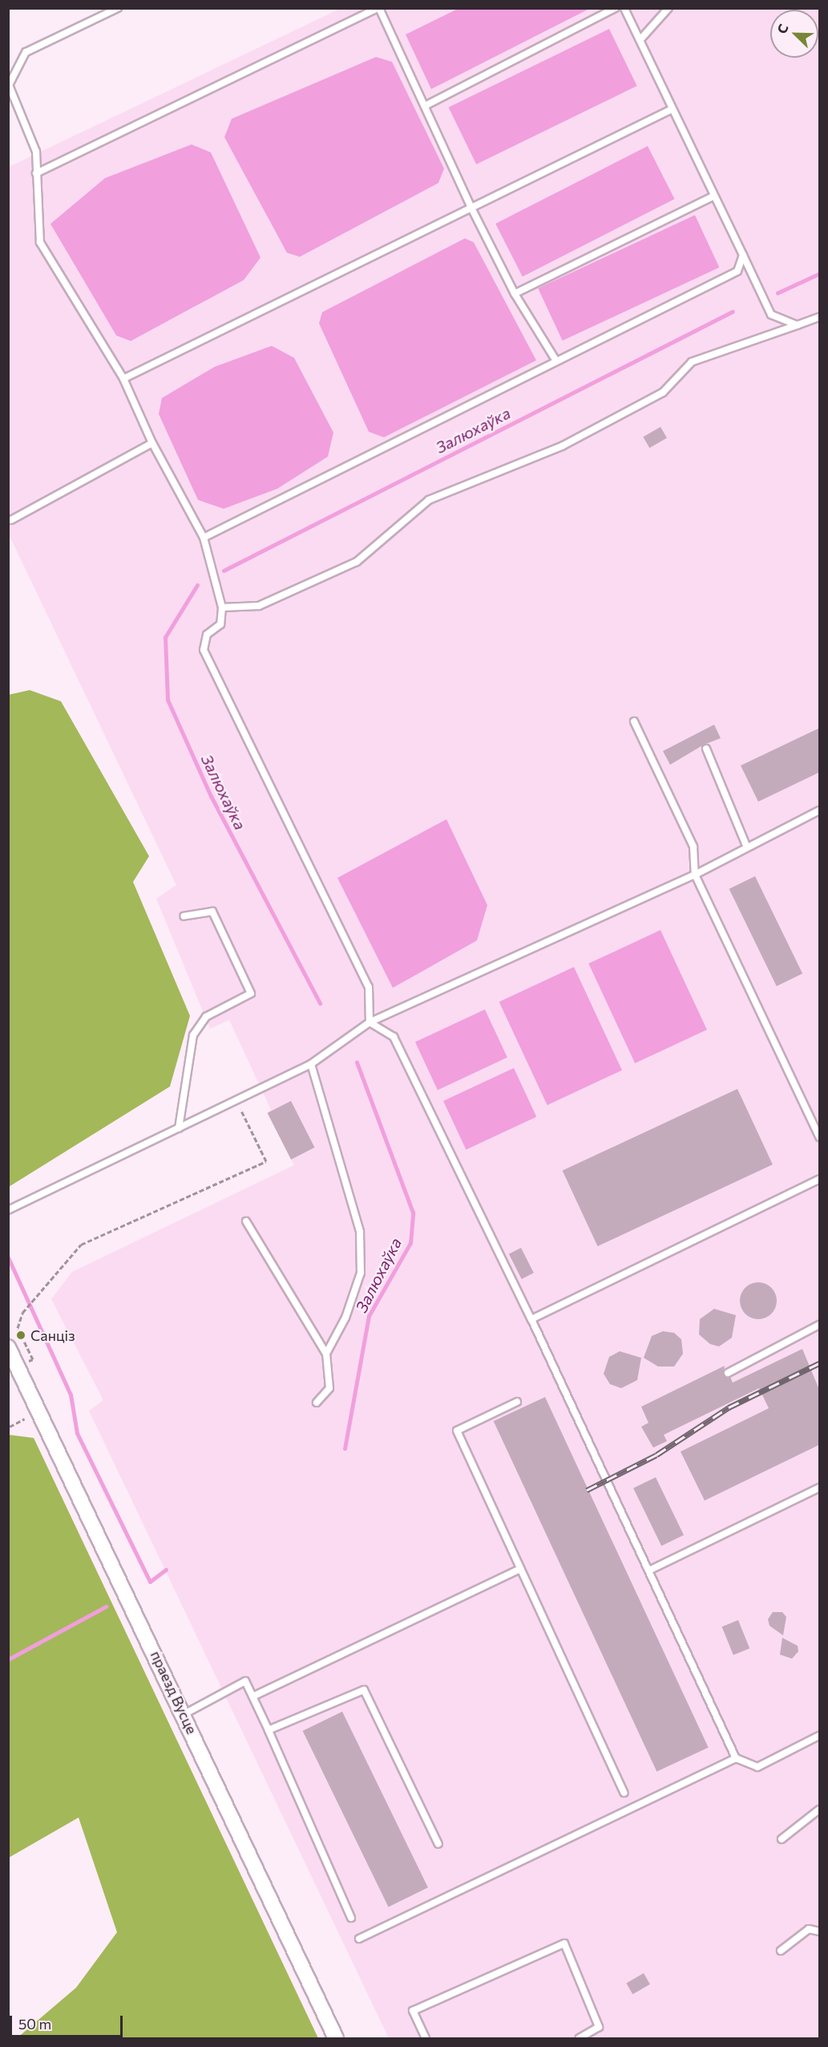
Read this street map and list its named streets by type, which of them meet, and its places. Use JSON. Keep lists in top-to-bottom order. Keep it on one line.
{"streets":{"street":["праезд Вусце"]},"water":["Залюхаўка"],"places":["Санціз"],"scale_bar":"50 m","north":"top left"}
